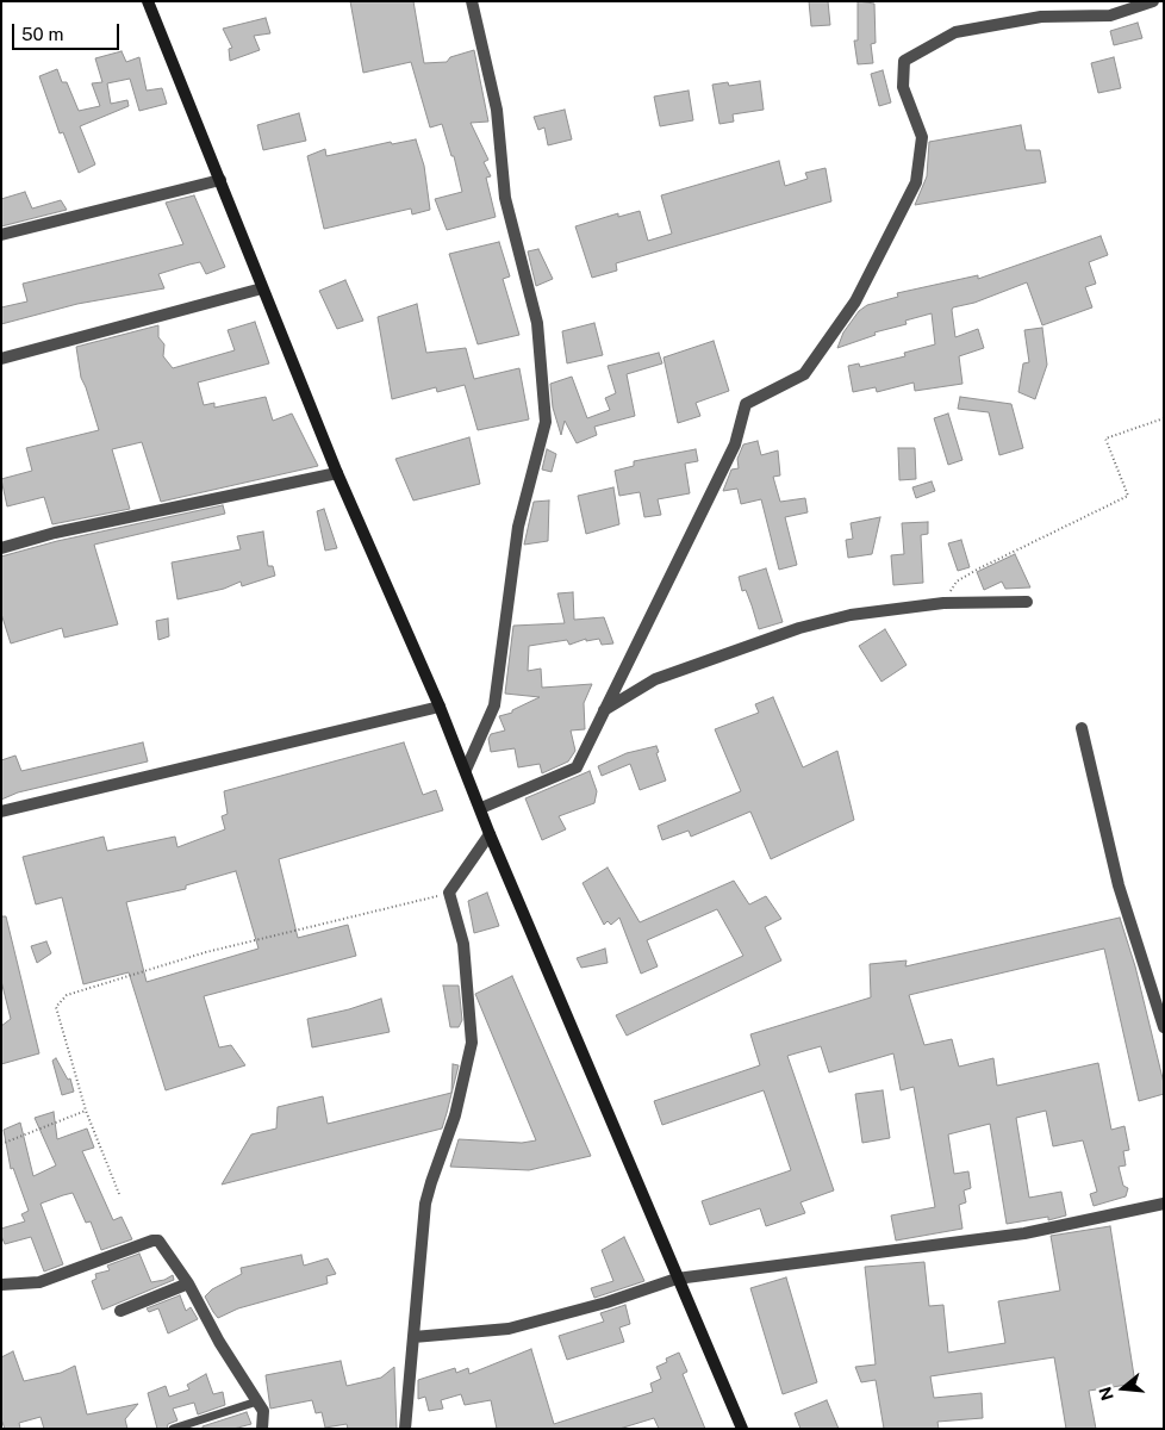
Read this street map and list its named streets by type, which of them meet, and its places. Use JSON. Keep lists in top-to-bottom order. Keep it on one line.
{"scale_bar":"50 m","north":"left"}
